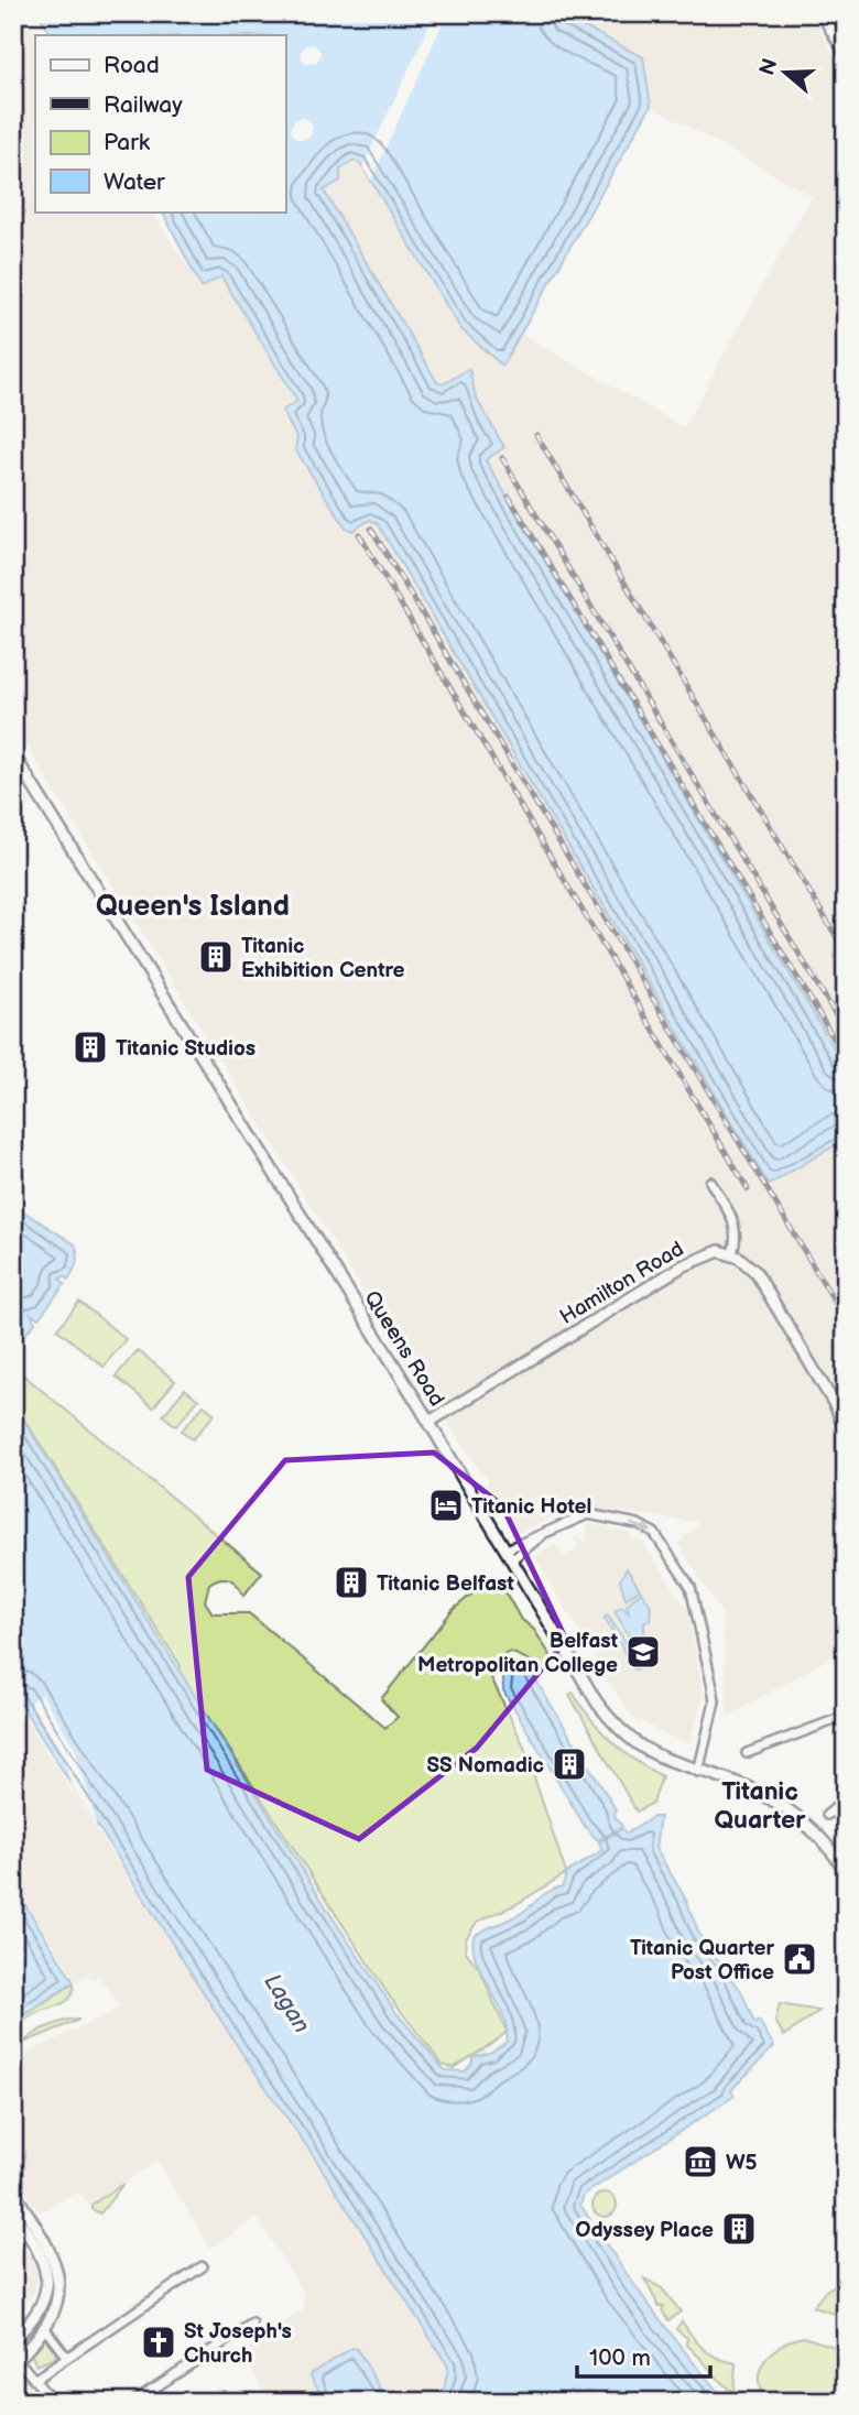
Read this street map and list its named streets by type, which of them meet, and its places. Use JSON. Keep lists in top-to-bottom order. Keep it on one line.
{"streets":{"street":["Hamilton Road","Queens Road"]},"crossings":[["Hamilton Road","Queens Road"]],"districts":["Queen's Island","Titanic Quarter"],"water":["Lagan"],"places":{"building":["Titanic Exhibition Centre","Titanic Studios","Titanic Belfast","SS Nomadic","Odyssey Place"],"hotel":["Titanic Hotel"],"school or university":["Belfast Metropolitan College"],"public building":["Titanic Quarter Post Office"],"museum":["W5"],"church":["St Joseph's Church"]},"legend":["Road","Railway","Park","Water"],"scale_bar":"100 m","north":"left"}
